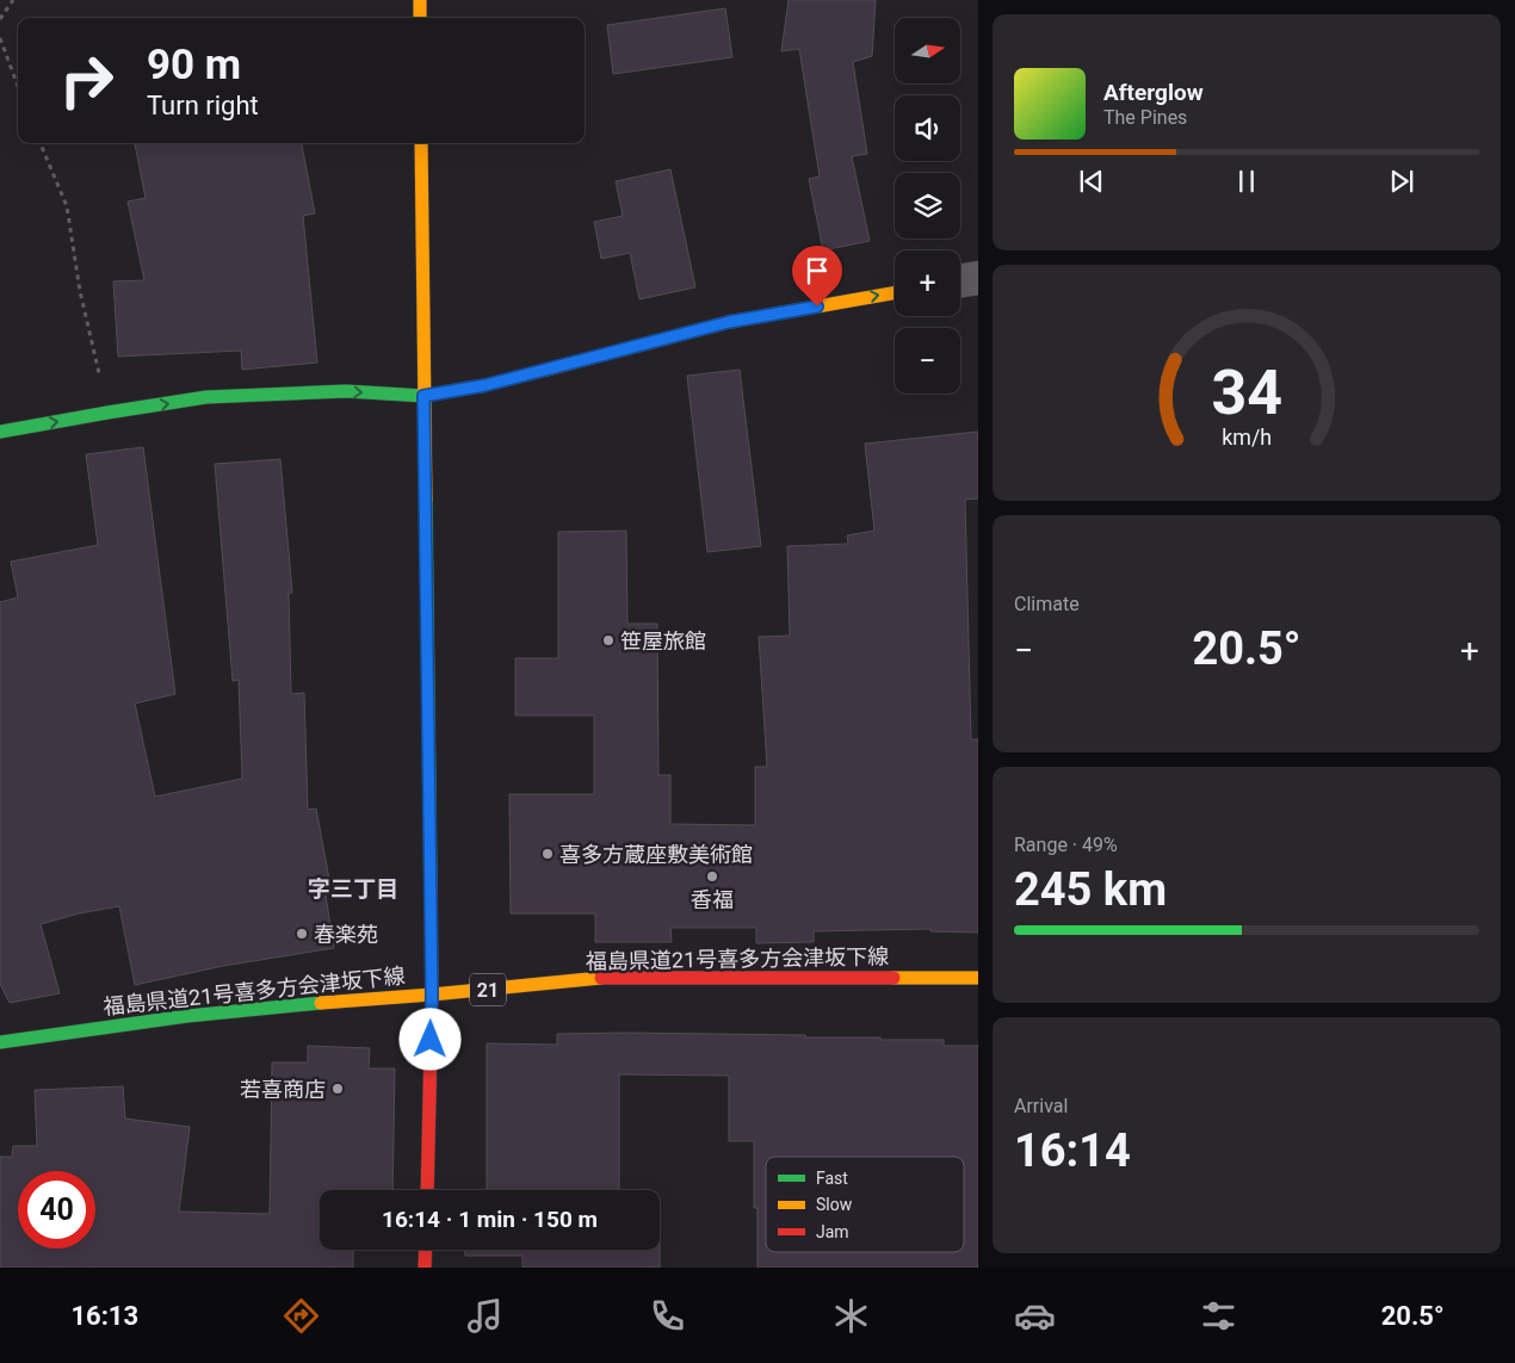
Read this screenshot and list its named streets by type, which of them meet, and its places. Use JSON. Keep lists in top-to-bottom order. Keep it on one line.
{"streets":{"street":["福島県道21号喜多方会津坂下線","21"]},"districts":["字三丁目"],"places":["笹屋旅館","喜多方蔵座敷美術館","香福","春楽苑","若喜商店"],"legend":["Fast","Slow","Jam"],"north":"right","page":{"map_buttons":["+","−"],"turn":["90 m","Turn right"],"song":["Afterglow","The Pines"],"tile":["Climate",["Range · 49%","245 km"],["Arrival","16:14"]],"heat":["−","20.5°","+"],"limit":"40","trip":"16:14 · 1 min · 150 m","tabs":["16:13","20.5°"],"gauge":["34","km/h"]}}
